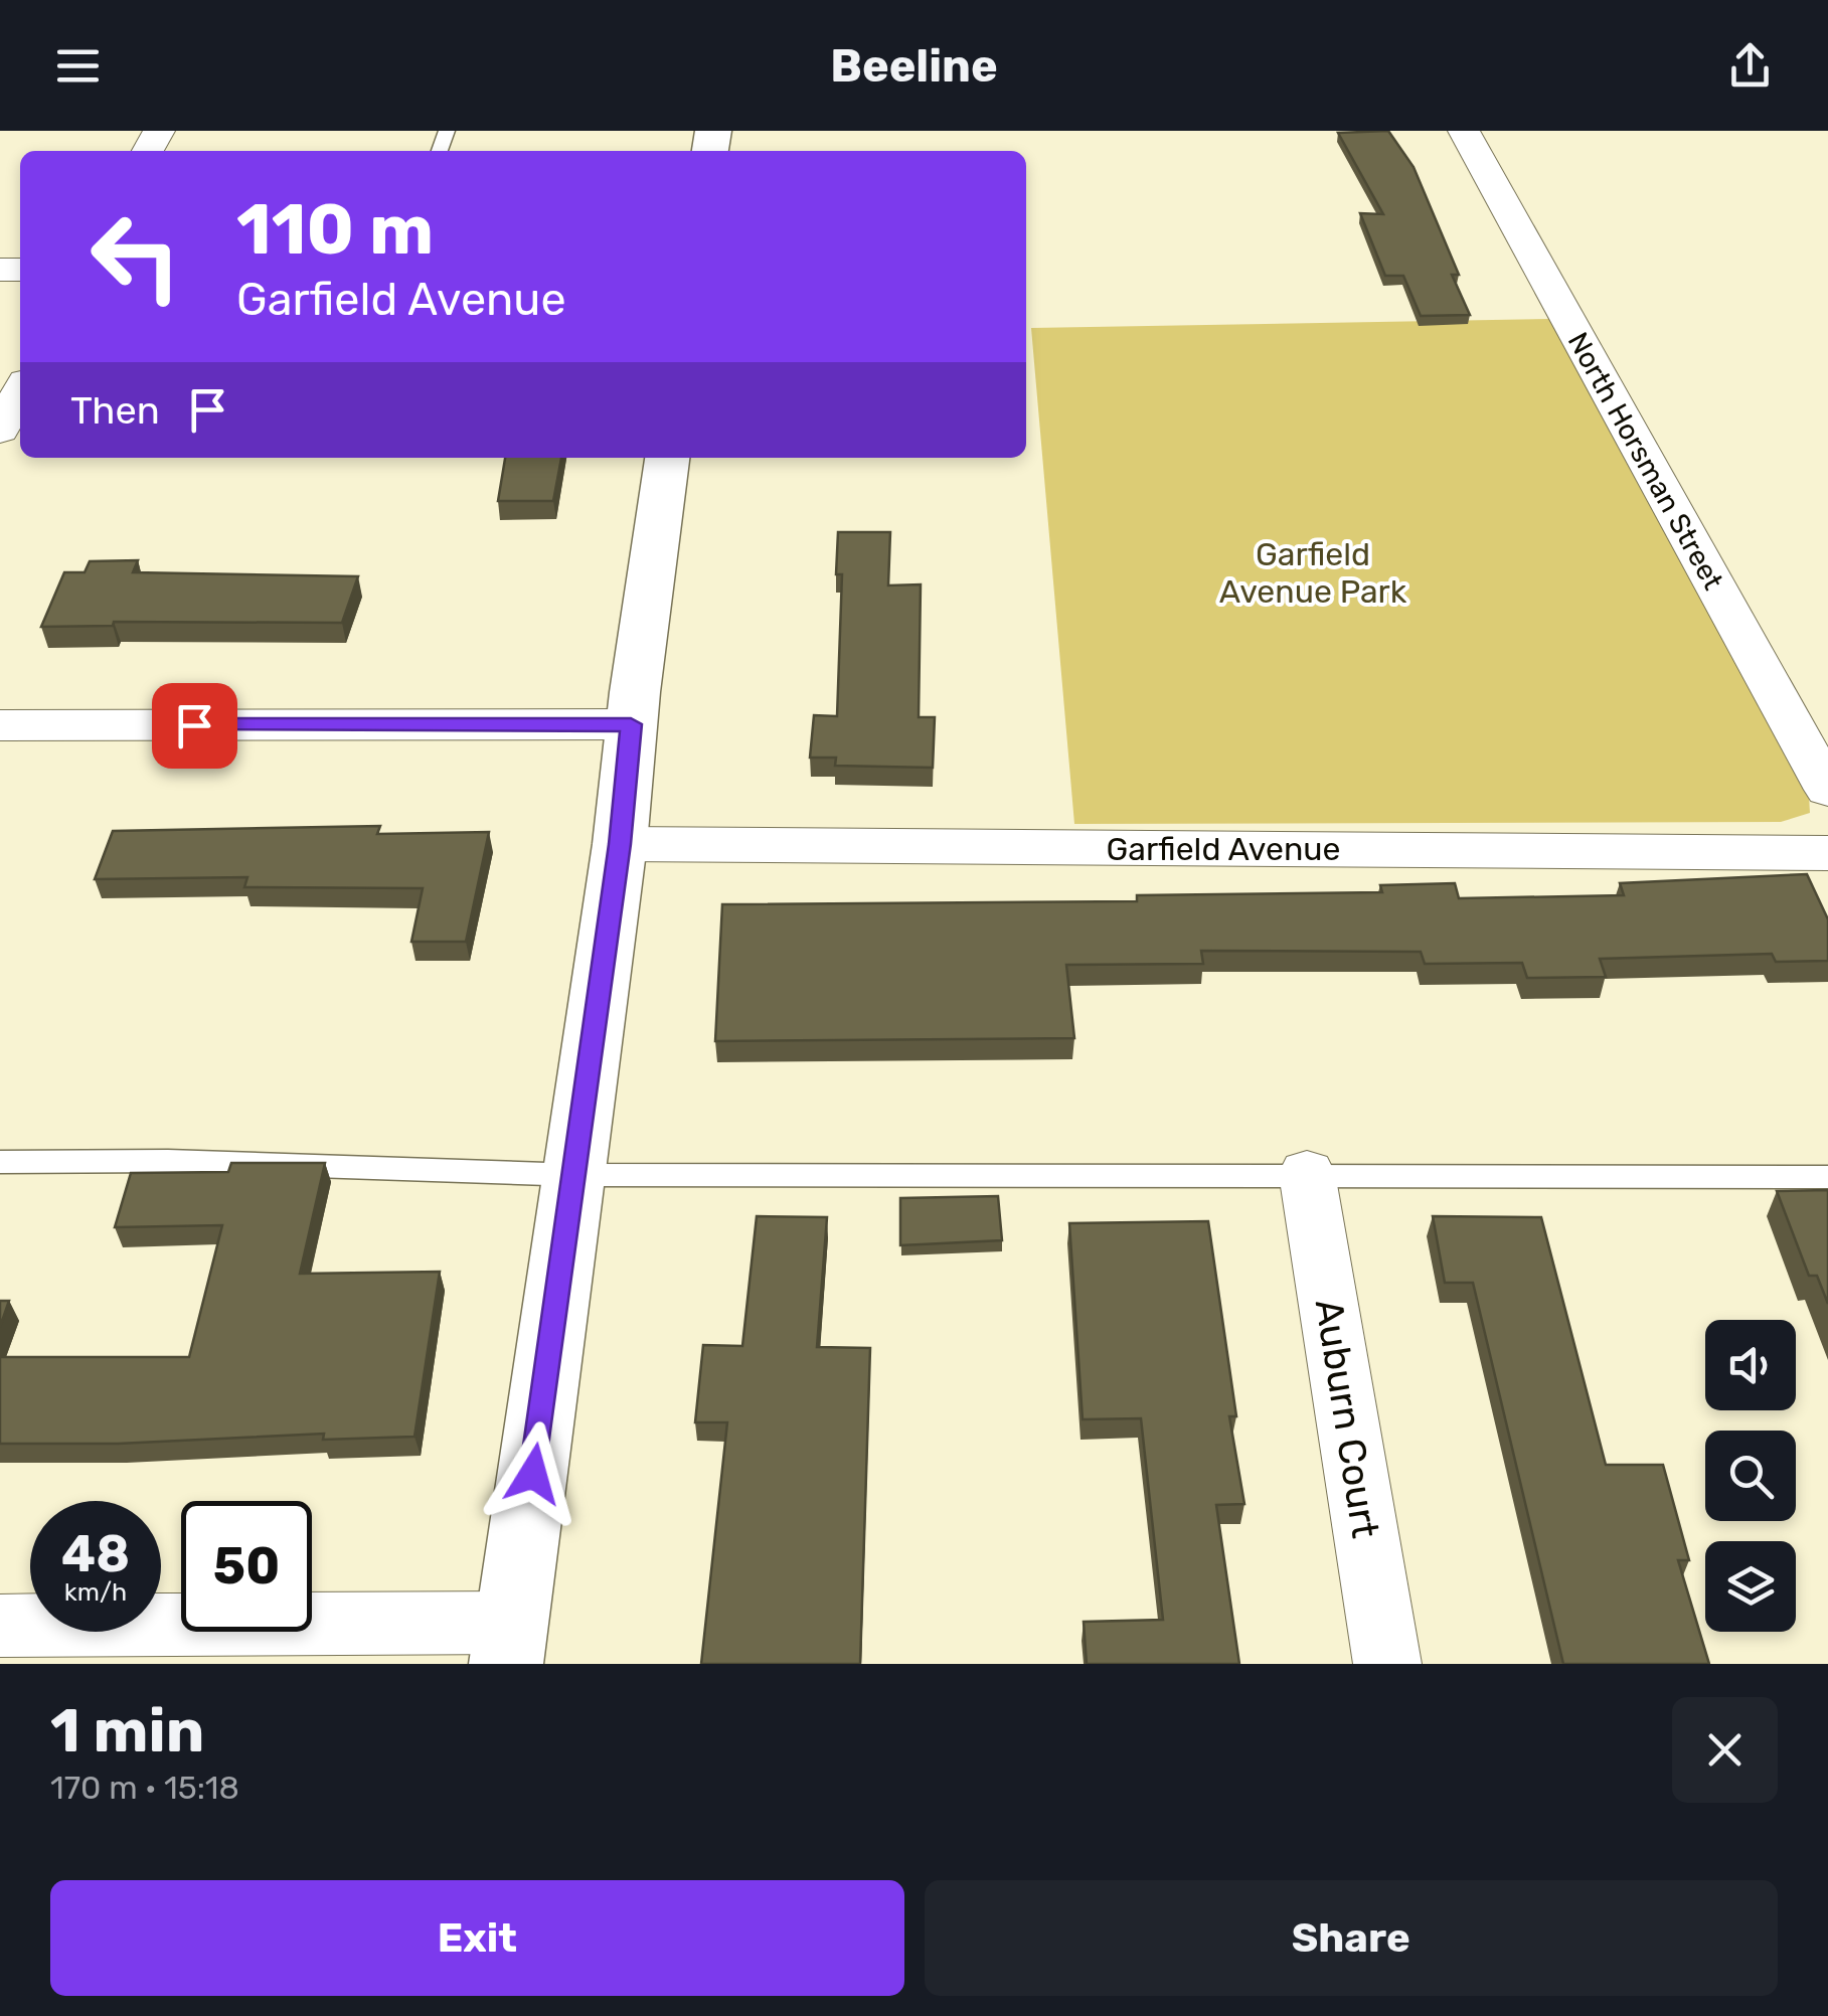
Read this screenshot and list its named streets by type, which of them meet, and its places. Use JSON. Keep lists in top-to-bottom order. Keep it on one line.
{"streets":{"street":["North Horsman Street","Garfield Avenue","Auburn Court"]},"parks":["Garfield Avenue Park"],"page":{"header":"Beeline","turn":["110 m","Garfield Avenue"],"then":"Then","speed":"48 km/h","limit":"50","heading":["1 min","170 m · 15:18"],"buttons":["Exit","Share"]}}
